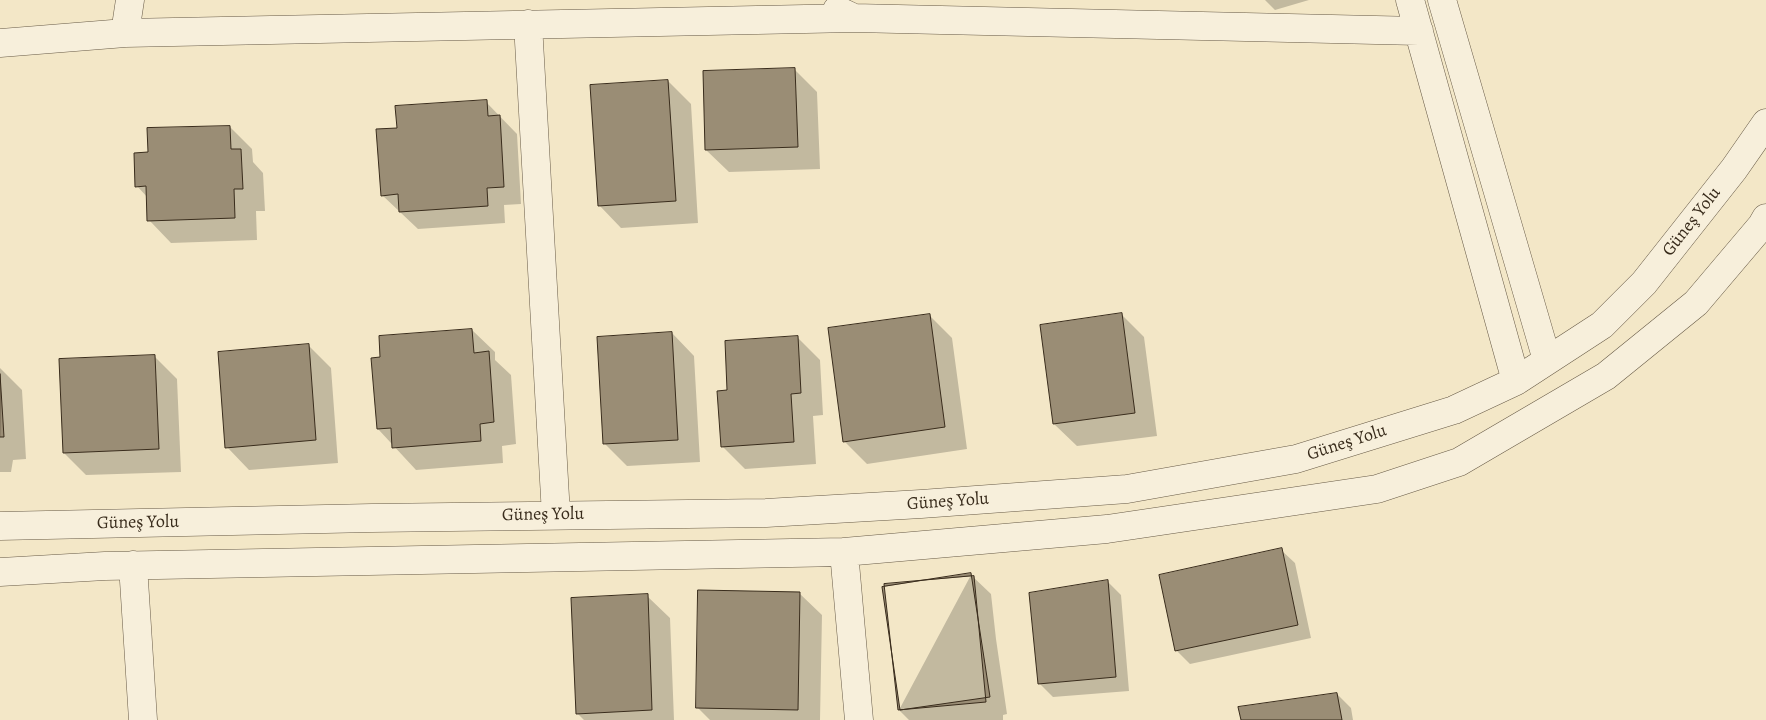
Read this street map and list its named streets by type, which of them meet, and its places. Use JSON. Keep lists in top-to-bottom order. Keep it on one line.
{"streets":{"street":["Güneş Yolu"]}}
